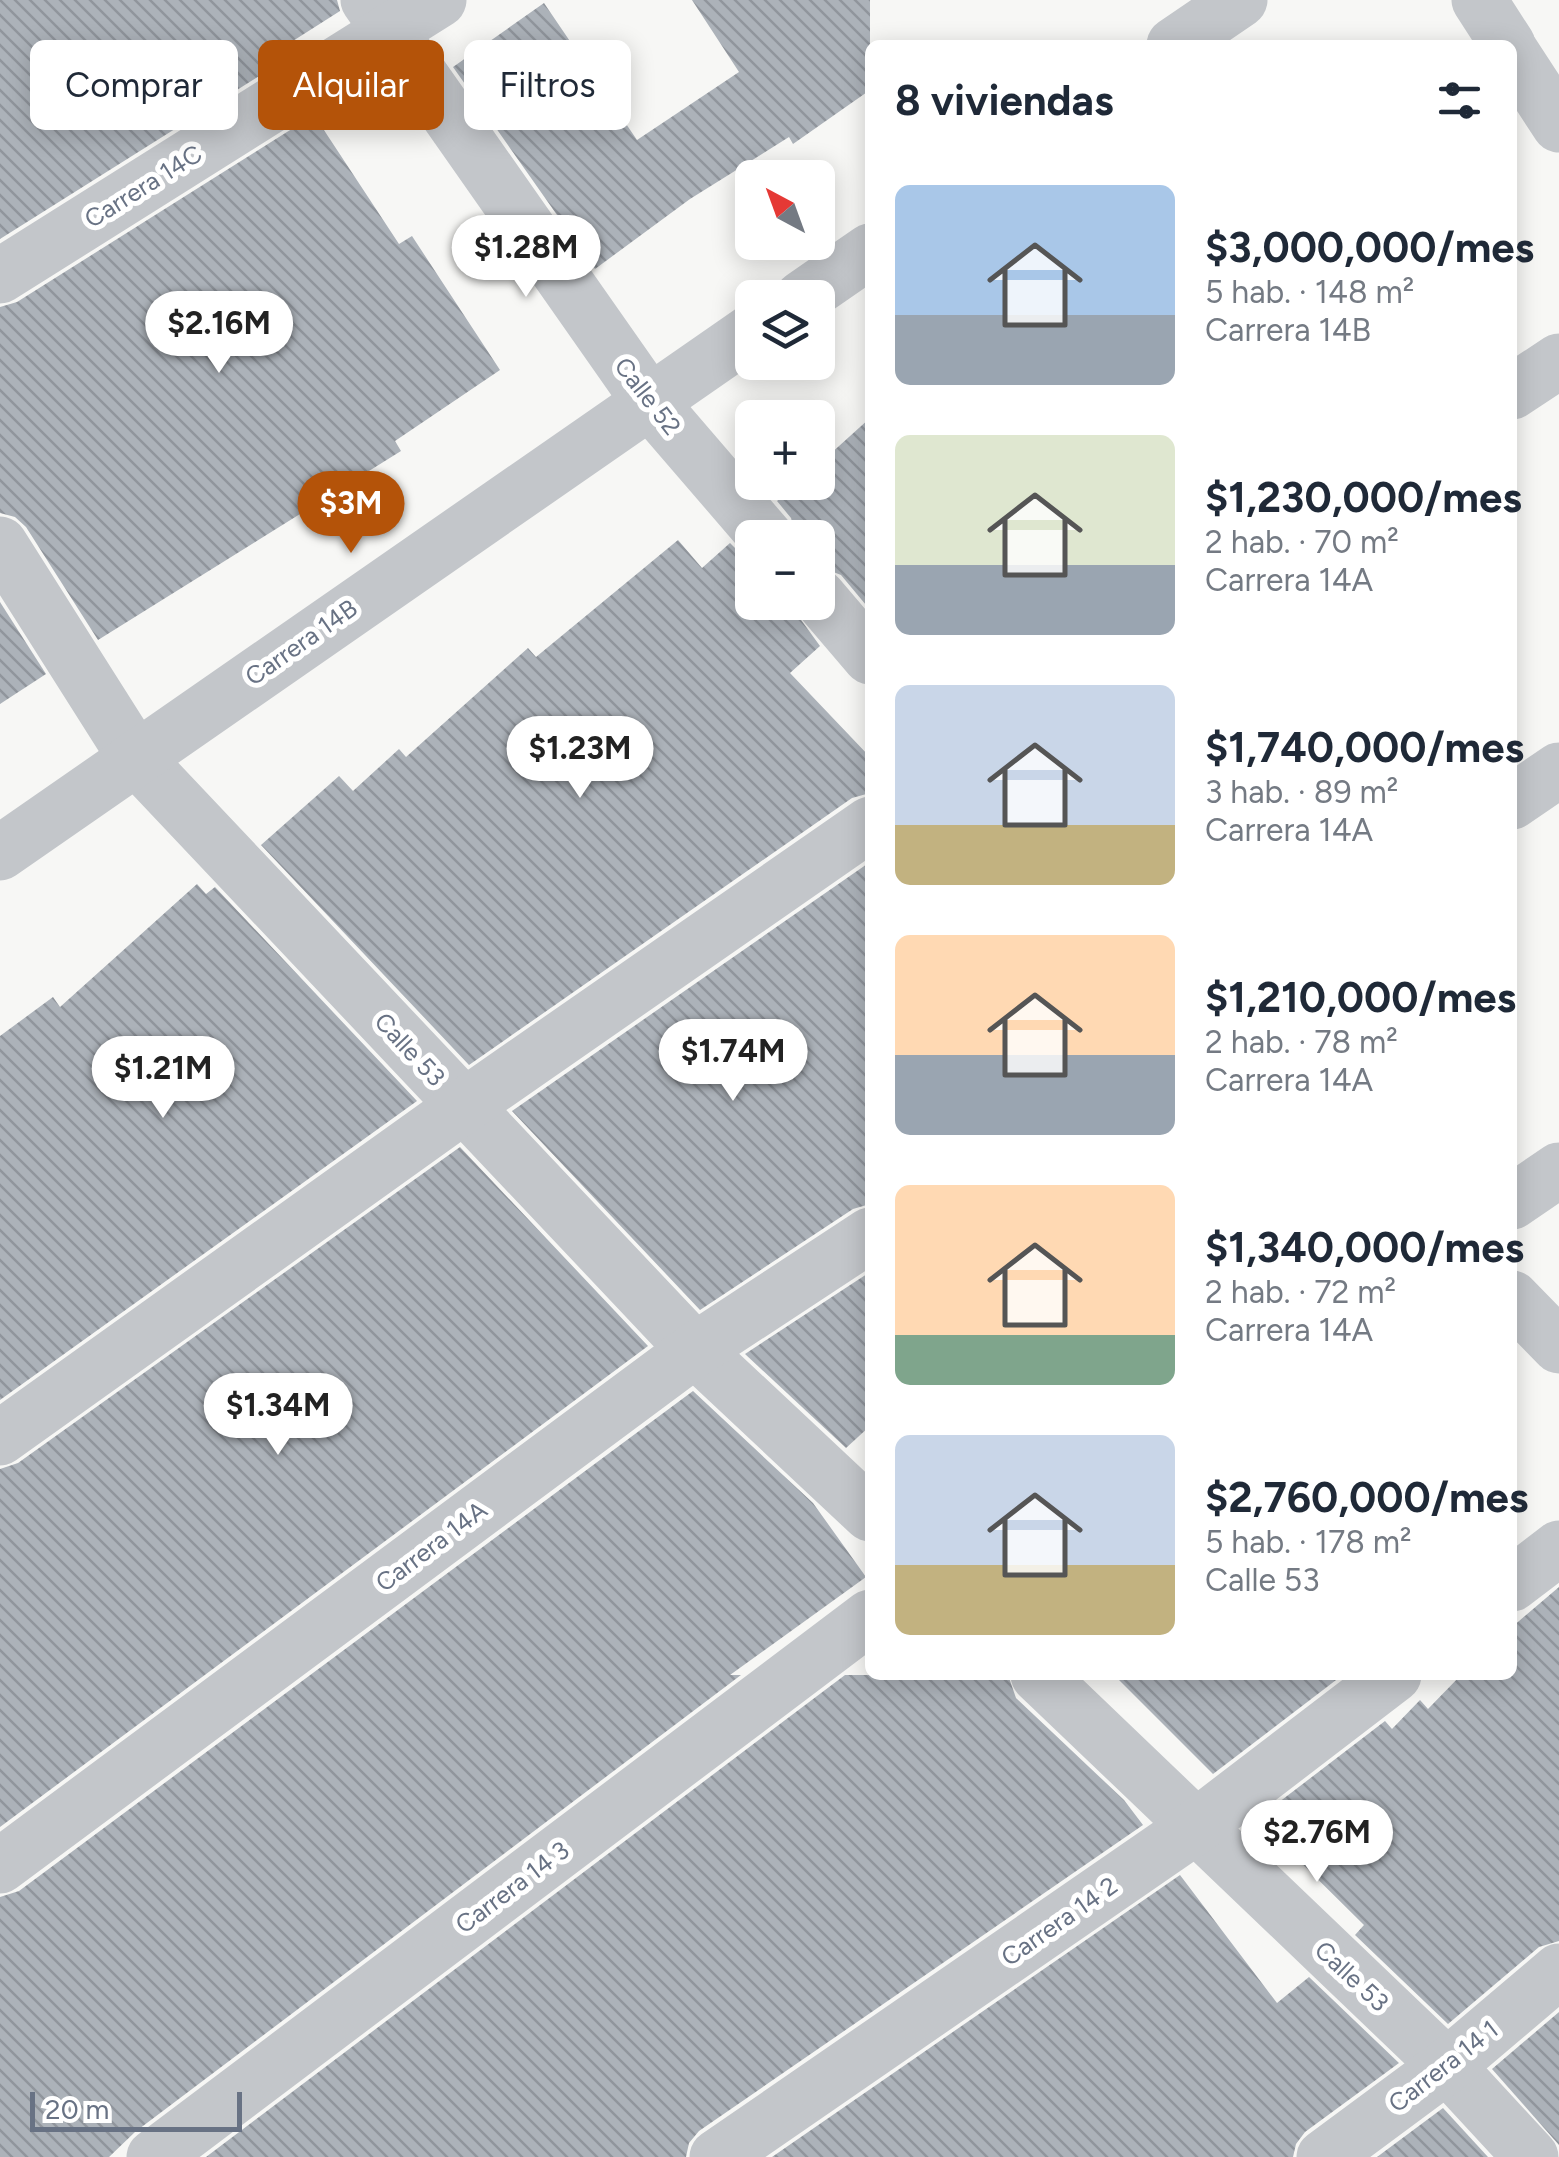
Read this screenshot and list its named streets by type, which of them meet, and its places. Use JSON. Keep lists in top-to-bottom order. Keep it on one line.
{"streets":{"street":["Carrera 14C","Calle 52","Carrera 14B","Calle 53","Carrera 14A","Carrera 14 3","Carrera 14 2","Carrera 14 1"]},"crossings":[["Carrera 14C","Calle 52"],["Calle 52","Carrera 14B"],["Carrera 14B","Calle 53"],["Calle 53","Carrera 14A"],["Calle 53","Carrera 14 2"],["Calle 53","Carrera 14 1"]],"scale_bar":"20 m","north":"top left","page":{"chip":["Comprar","Alquilar","Filtros"],"heading":"8 viviendas","map_buttons":["+","−"],"list":[{"name":"$3,000,000/mes","note":"5 hab. · 148 m² · Carrera 14B"},{"name":"$1,230,000/mes","note":"2 hab. · 70 m² · Carrera 14A"},{"name":"$1,740,000/mes","note":"3 hab. · 89 m² · Carrera 14A"},{"name":"$1,210,000/mes","note":"2 hab. · 78 m² · Carrera 14A"},{"name":"$1,340,000/mes","note":"2 hab. · 72 m² · Carrera 14A"},{"name":"$2,760,000/mes","note":"5 hab. · 178 m² · Calle 53"}],"price":["$1.28M","$2.16M","$3M","$1.23M","$1.74M","$1.21M","$1.34M","$2.76M"],"scale":"20 m"}}
